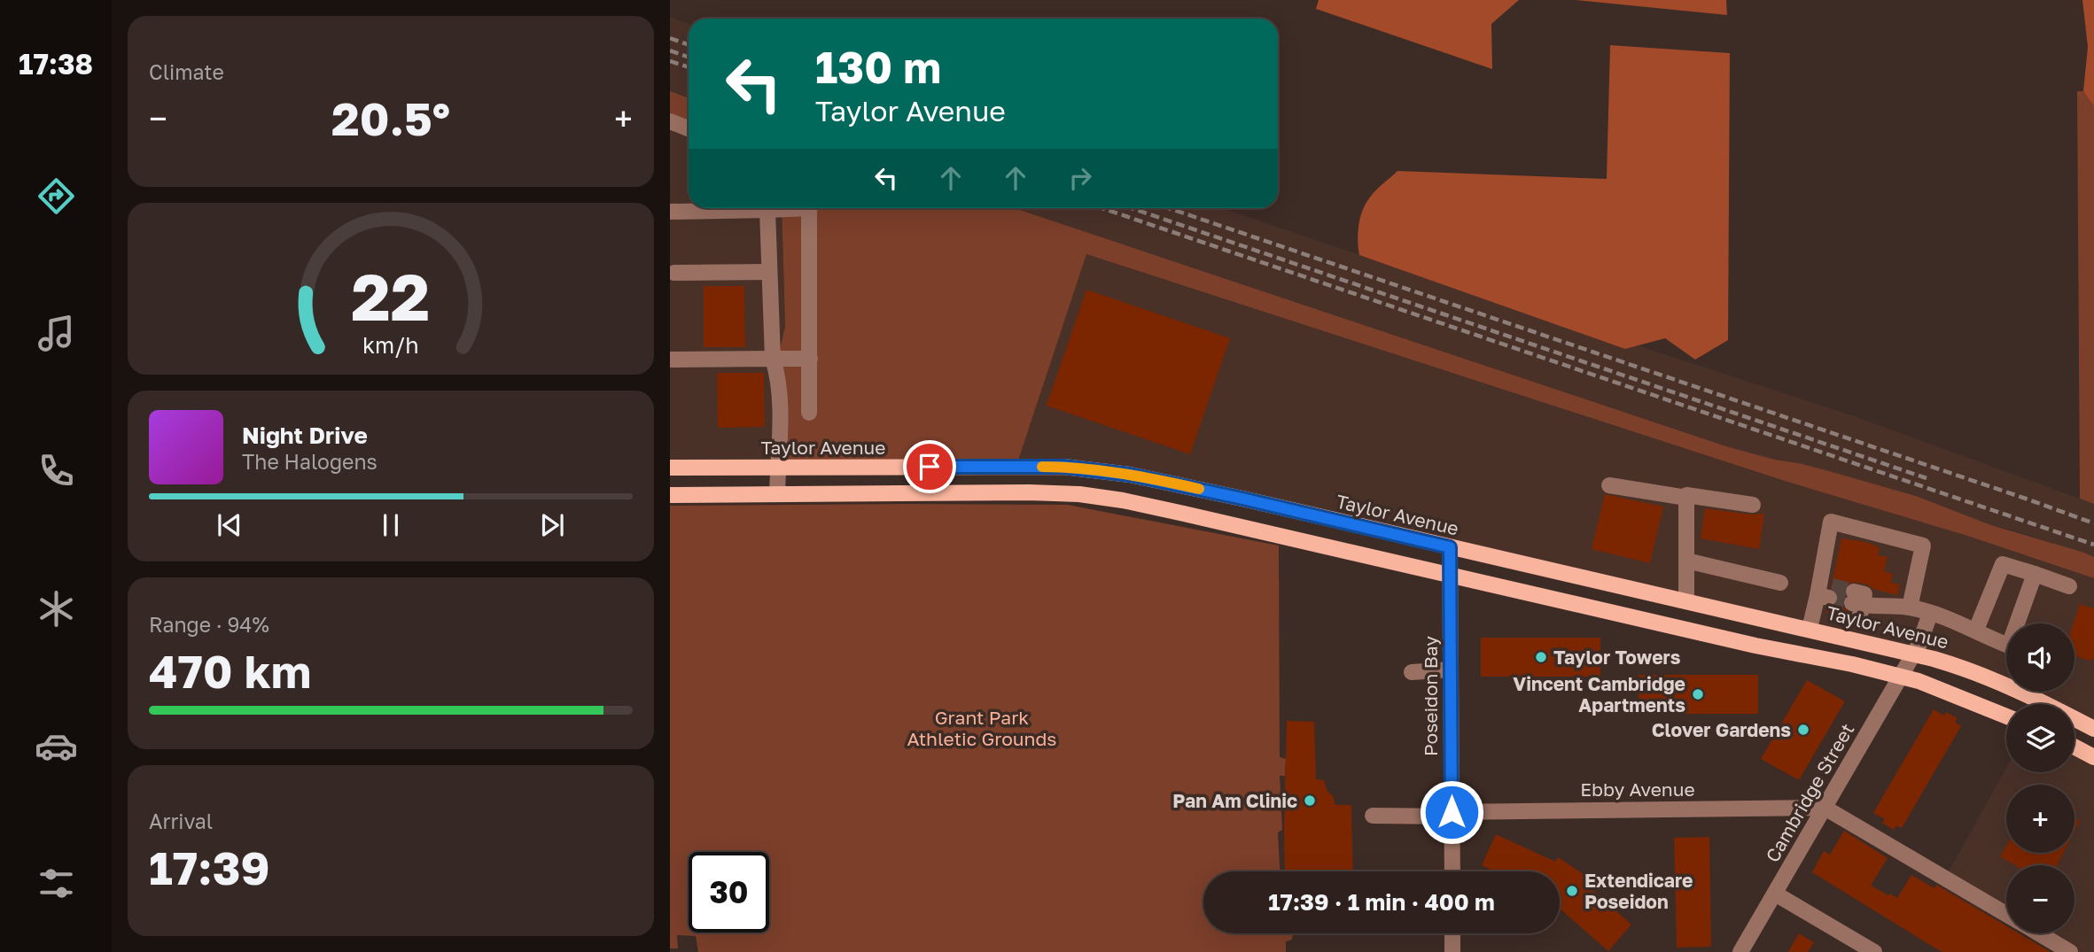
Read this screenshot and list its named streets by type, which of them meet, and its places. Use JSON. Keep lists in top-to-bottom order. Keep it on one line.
{"streets":{"main road":["Taylor Avenue"],"street":["Poseidon Bay","Ebby Avenue","Cambridge Street"]},"crossings":[["Taylor Avenue","Poseidon Bay"],["Taylor Avenue","Cambridge Street"],["Poseidon Bay","Ebby Avenue"],["Ebby Avenue","Cambridge Street"]],"parks":["Grant Park Athletic Grounds"],"places":["Taylor Towers","Vincent Cambridge Apartments","Clover Gardens","Pan Am Clinic","Extendicare Poseidon"],"page":{"tabs":"17:38","tile":["Climate",["Range · 94%","470 km"],["Arrival","17:39"]],"turn":["130 m","Taylor Avenue"],"heat":["−","20.5°","+"],"song":["Night Drive","The Halogens"],"map_buttons":["+","−"],"limit":"30","trip":"17:39 · 1 min · 400 m","gauge":["22","km/h"]}}
